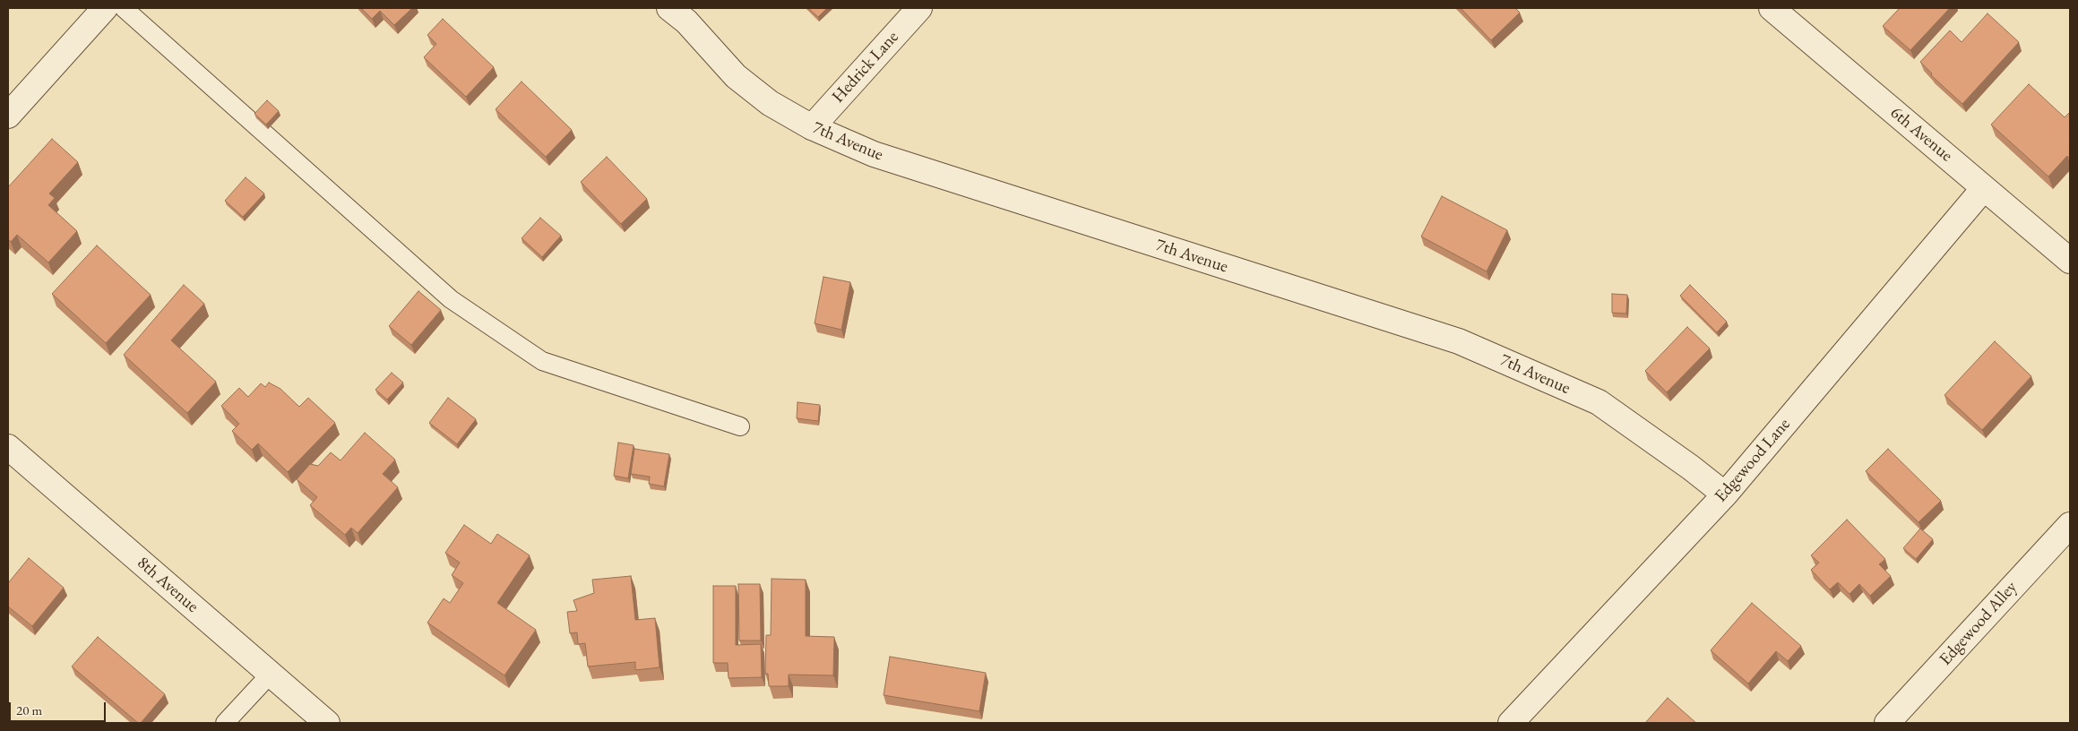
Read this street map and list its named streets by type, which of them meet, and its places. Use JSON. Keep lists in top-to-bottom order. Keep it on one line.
{"streets":{"street":["Hedrick Lane","6th Avenue","7th Avenue","Edgewood Lane","8th Avenue","Edgewood Alley"]},"crossings":[["Hedrick Lane","7th Avenue"],["6th Avenue","Edgewood Lane"],["7th Avenue","Edgewood Lane"]],"scale_bar":"20 m"}
